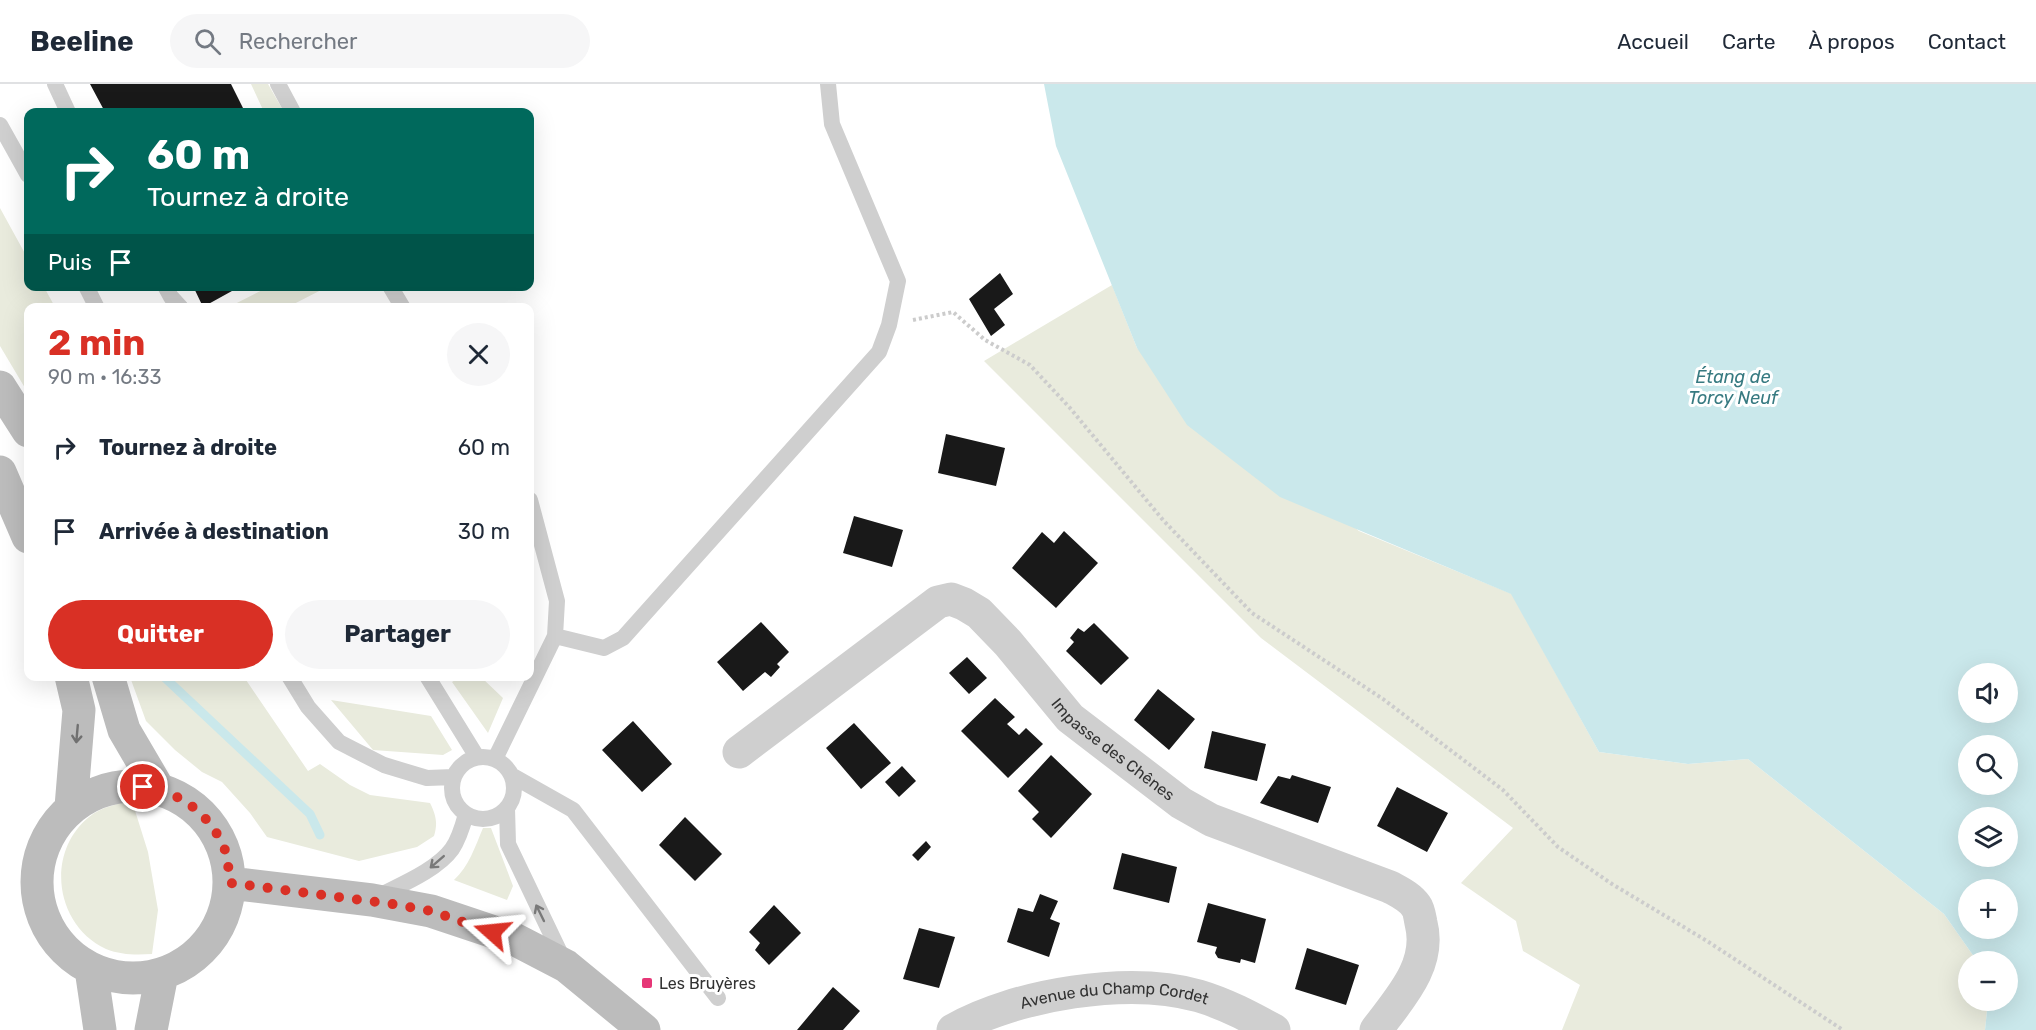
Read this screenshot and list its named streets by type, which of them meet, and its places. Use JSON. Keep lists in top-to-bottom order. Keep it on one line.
{"streets":{"street":["Impasse des Chênes","Avenue du Champ Cordet"]},"water":["Étang de Torcy Neuf"],"places":{"transit":["Les Bruyères"]},"page":{"header":"Beeline","search":"Rechercher","nav":["Accueil","Carte","À propos","Contact"],"turn":["60 m","Tournez à droite"],"then":"Puis","heading":["2 min","90 m · 16:33"],"list":[{"name":"Tournez à droite","value":"60 m"},{"name":"Arrivée à destination","value":"30 m"}],"buttons":["Quitter","Partager"],"map_buttons":["+","−"]}}
